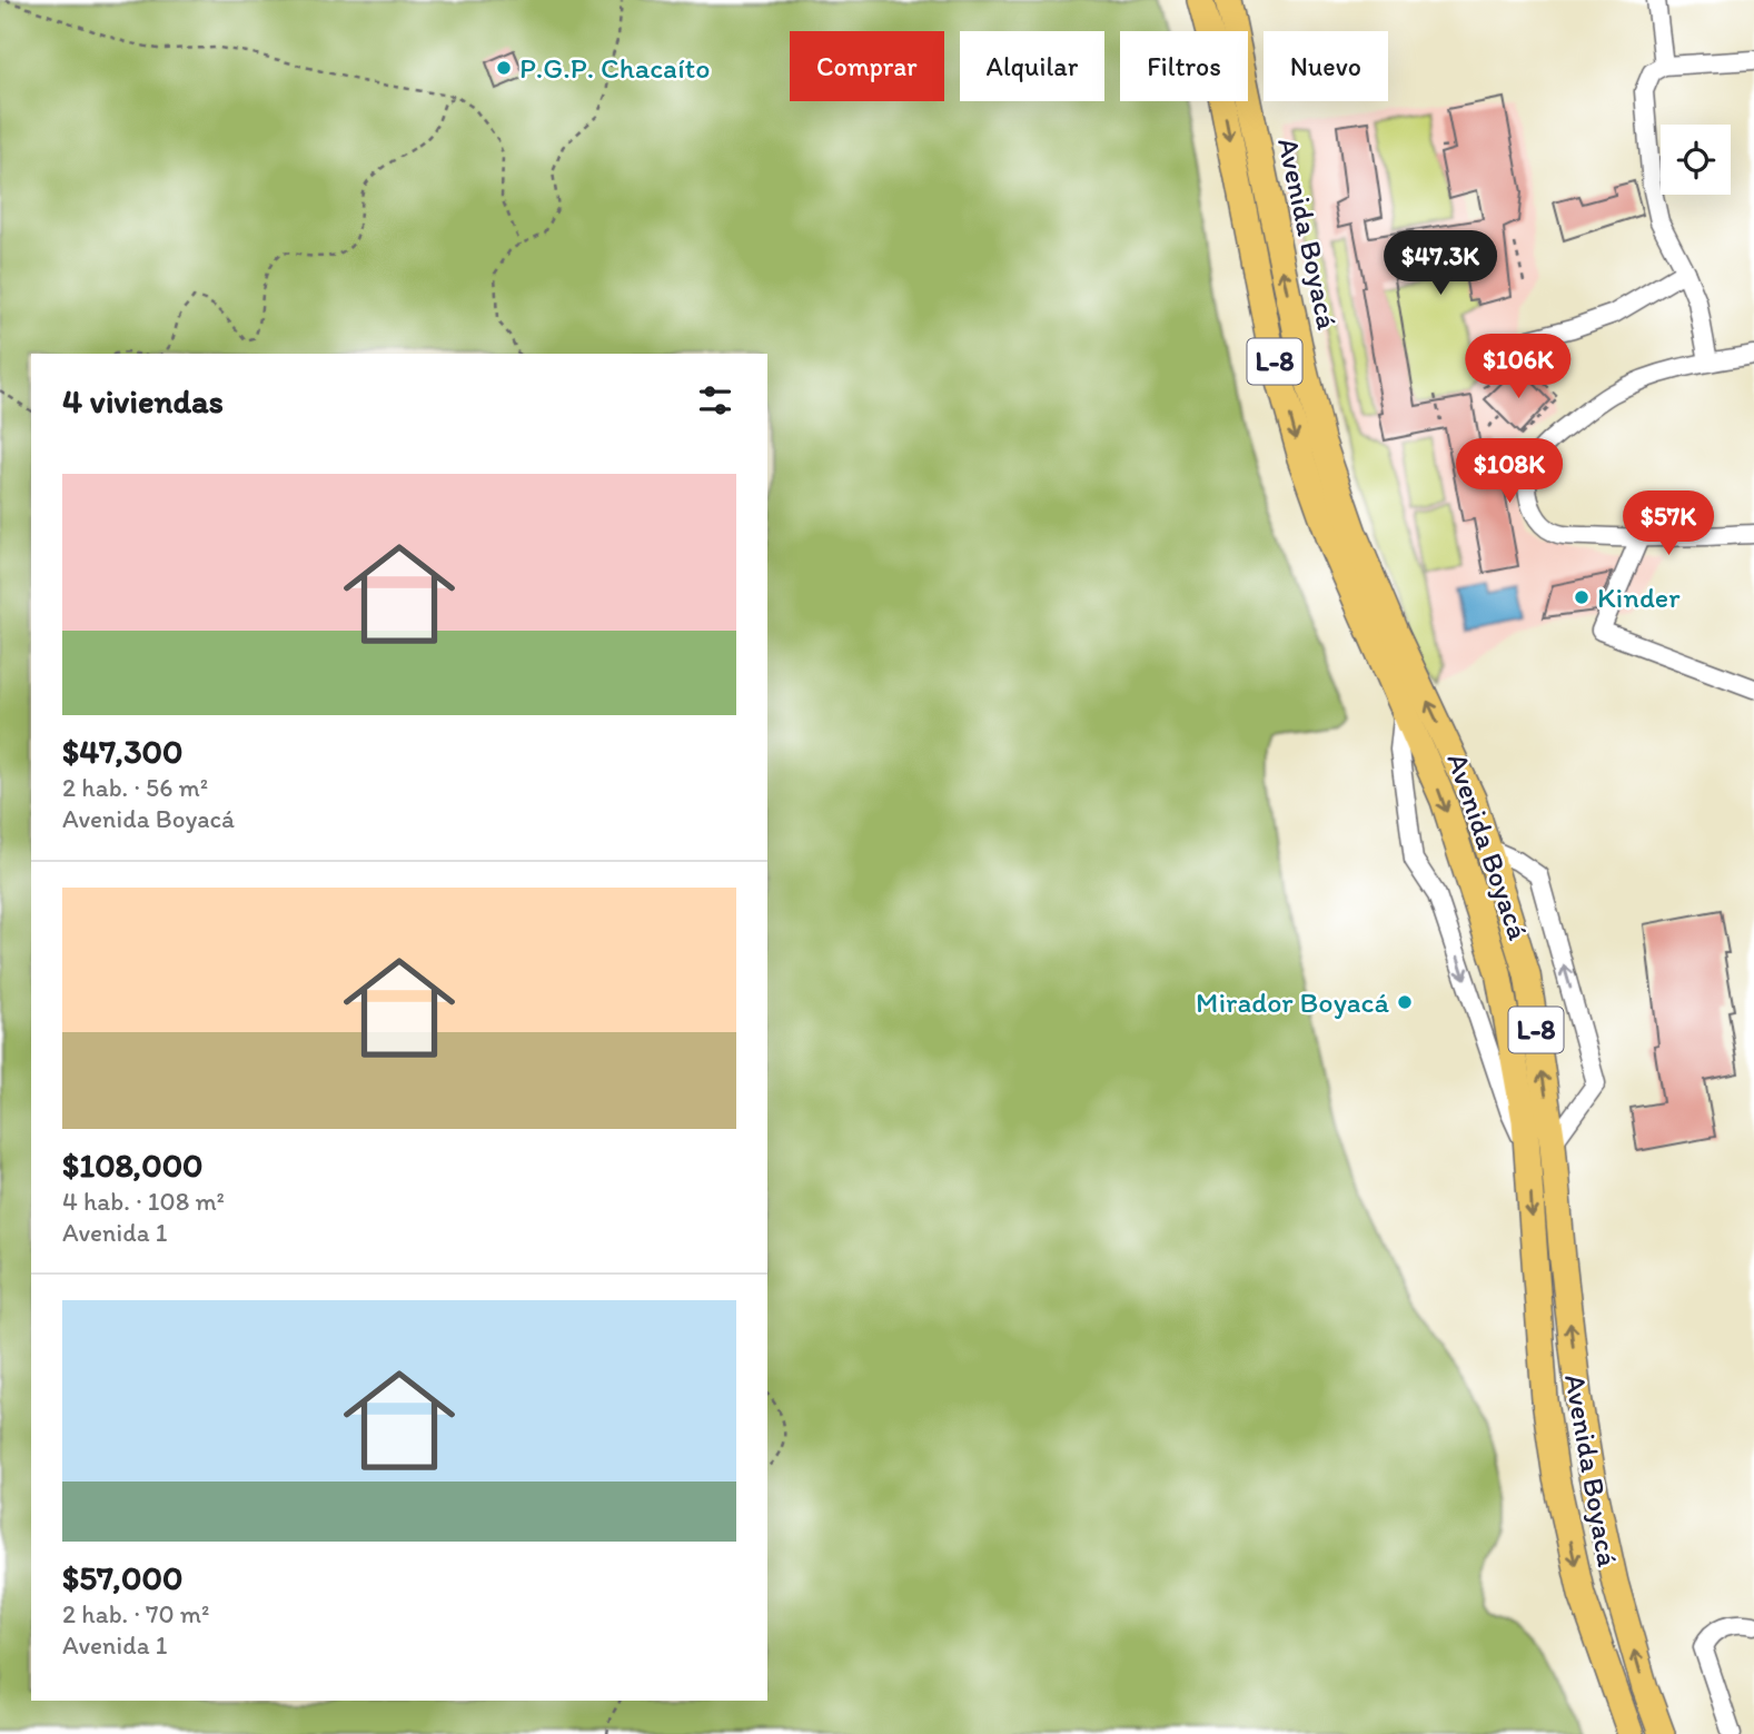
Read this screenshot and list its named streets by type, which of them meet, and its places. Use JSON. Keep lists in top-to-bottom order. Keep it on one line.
{"streets":{"highway":["Avenida Boyacá","L-8"]},"places":["P.G.P. Chacaíto","Kinder","Mirador Boyacá"],"page":{"chip":["Comprar","Alquilar","Filtros","Nuevo"],"price":["$47.3K","$106K","$108K","$57K"],"heading":"4 viviendas","list":[{"name":"$47,300","note":"2 hab. · 56 m² · Avenida Boyacá"},{"name":"$108,000","note":"4 hab. · 108 m² · Avenida 1"},{"name":"$57,000","note":"2 hab. · 70 m² · Avenida 1"}]}}
